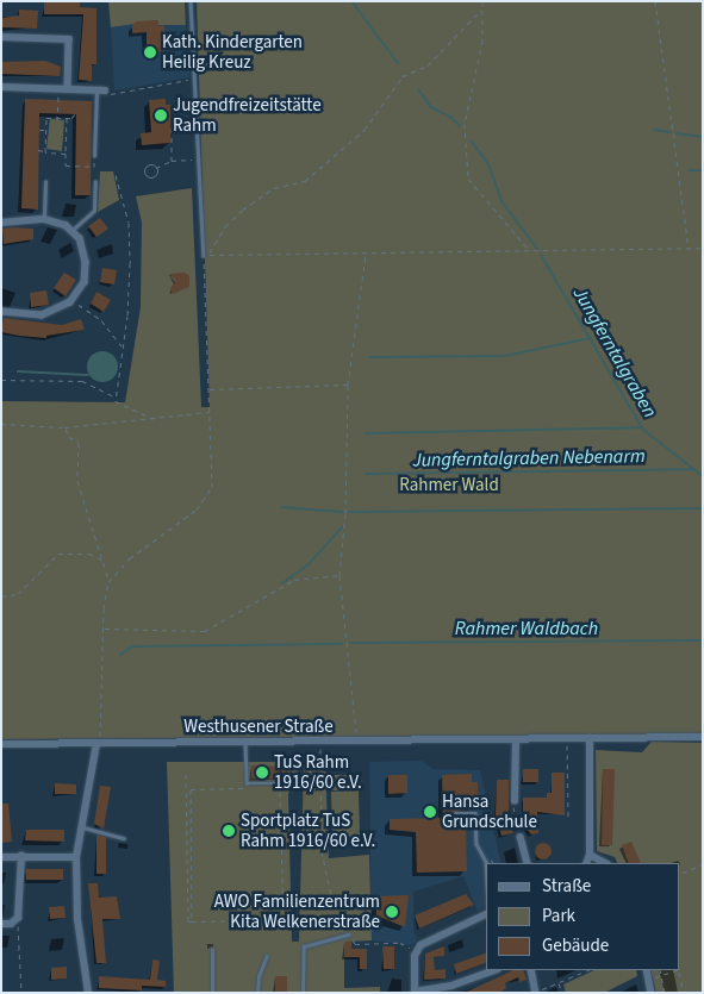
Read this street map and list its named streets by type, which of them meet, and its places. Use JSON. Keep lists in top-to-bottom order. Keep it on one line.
{"streets":{"street":["Westhusener Straße"]},"water":["Jungferntalgraben","Jungferntalgraben Nebenarm","Rahmer Waldbach"],"parks":["Rahmer Wald"],"places":["Kath. Kindergarten Heilig Kreuz","Jugendfreizeitstätte Rahm","TuS Rahm 1916/60 e.V.","Hansa Grundschule","Sportplatz TuS Rahm 1916/60 e.V.","AWO Familienzentrum Kita Welkenerstraße"],"legend":["Straße","Park","Gebäude"]}
